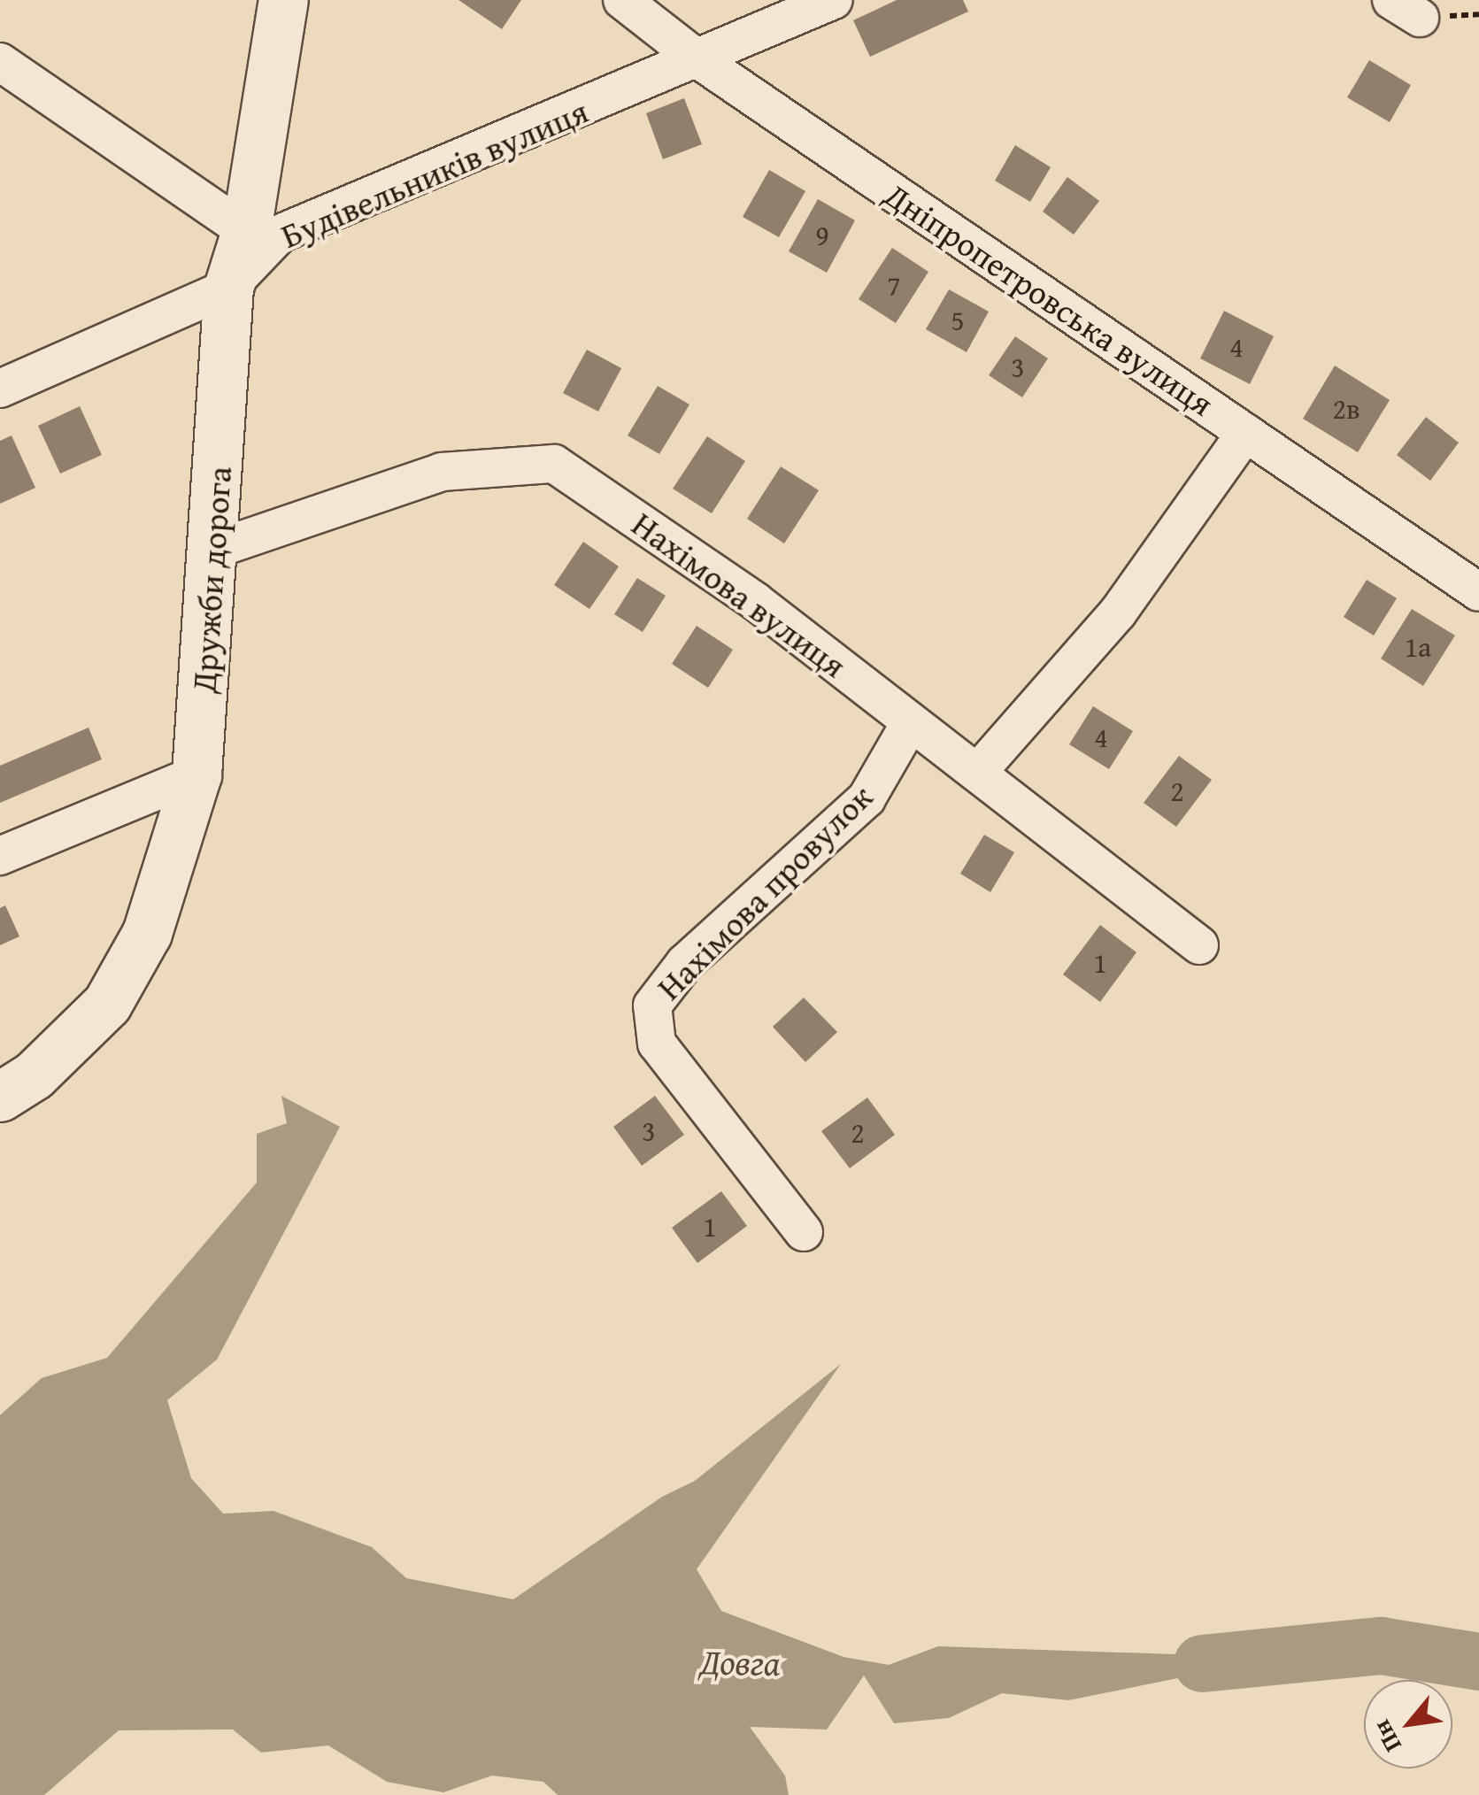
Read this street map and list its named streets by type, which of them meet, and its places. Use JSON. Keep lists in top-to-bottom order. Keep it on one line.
{"streets":{"street":["Будівельників вулиця","Дніпропетровська вулиця","Дружби дорога","Нахімова вулиця","Нахімова провулок"]},"crossings":[["Будівельників вулиця","Дніпропетровська вулиця"],["Будівельників вулиця","Дружби дорога"],["Дружби дорога","Нахімова вулиця"],["Нахімова вулиця","Нахімова провулок"]],"water":["Довга"],"house_numbers":["9","7","5","4","3","2в","1а","4","2","1","3","2","1"],"north":"bottom left"}
